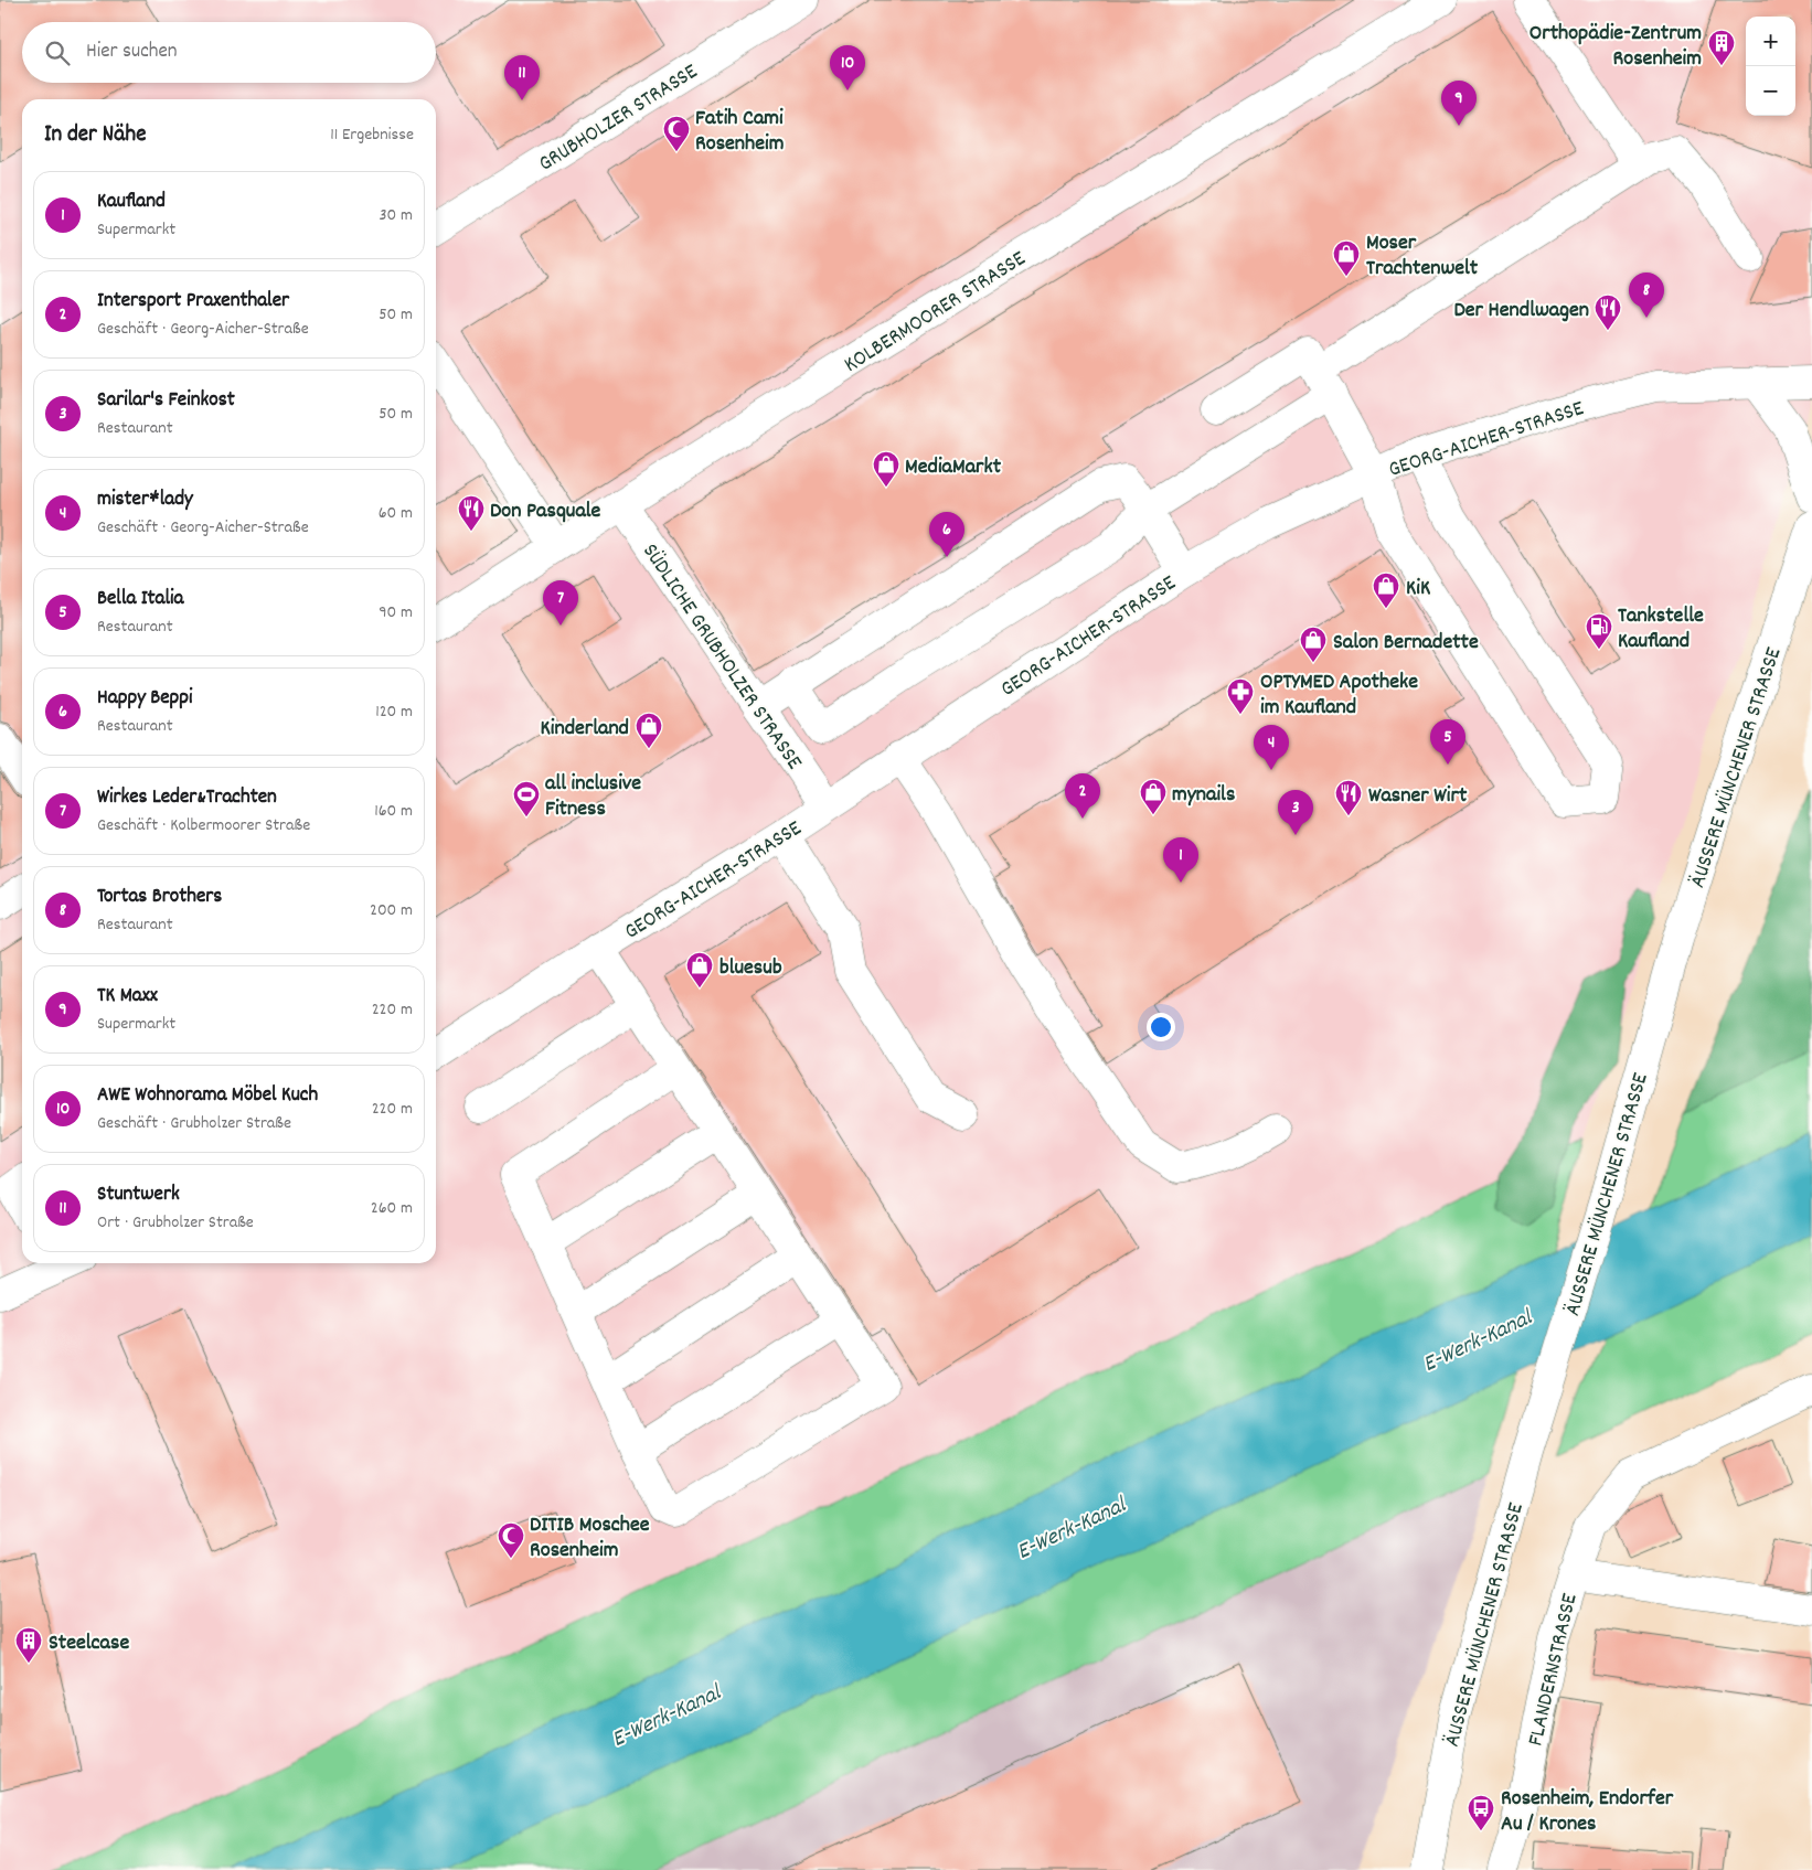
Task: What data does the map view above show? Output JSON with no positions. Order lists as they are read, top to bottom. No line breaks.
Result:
{"streets":{"street":["GRUBHOLZER STRASSE","KOLBERMOORER STRASSE","GEORG-AICHER-STRASSE","SÜDLICHE GRUBHOLZER STRASSE","ÄUSSERE MÜNCHENER STRASSE","FLANDERNSTRASSE"]},"crossings":[["KOLBERMOORER STRASSE","SÜDLICHE GRUBHOLZER STRASSE"],["GEORG-AICHER-STRASSE","SÜDLICHE GRUBHOLZER STRASSE"]],"water":["E-Werk-Kanal"],"places":{"building":["Orthopädie-Zentrum Rosenheim","Steelcase"],"mosque":["Fatih Cami Rosenheim","DITIB Moschee Rosenheim"],"shop":["Moser Trachtenwelt","MediaMarkt","KiK","Salon Bernadette","Kinderland","mynails","bluesub"],"restaurant":["Der Hendlwagen","Don Pasquale","Wasner Wirt"],"fuel station":["Tankstelle Kaufland"],"pharmacy":["OPTYMED Apotheke im Kaufland"],"sports":["all inclusive Fitness"],"bus stop":["Rosenheim, Endorfer Au / Krones"]},"page":{"map_buttons":["+","−"],"search":"Hier suchen","pins":["10","11","9","8","6","7","5","4","2","3","1"],"heading":["In der Nähe","11 Ergebnisse"],"list":[{"mark":"1","name":"Kaufland","note":"Supermarkt","value":"30 m"},{"mark":"2","name":"Intersport Praxenthaler","note":"Geschäft · Georg-Aicher-Straße","value":"50 m"},{"mark":"3","name":"Sarilar's Feinkost","note":"Restaurant","value":"50 m"},{"mark":"4","name":"mister*lady","note":"Geschäft · Georg-Aicher-Straße","value":"60 m"},{"mark":"5","name":"Bella Italia","note":"Restaurant","value":"90 m"},{"mark":"6","name":"Happy Beppi","note":"Restaurant","value":"120 m"},{"mark":"7","name":"Wirkes Leder&Trachten","note":"Geschäft · Kolbermoorer Straße","value":"160 m"},{"mark":"8","name":"Tortas Brothers","note":"Restaurant","value":"200 m"},{"mark":"9","name":"TK Maxx","note":"Supermarkt","value":"220 m"},{"mark":"10","name":"AWE Wohnorama Möbel Kuch","note":"Geschäft · Grubholzer Straße","value":"220 m"},{"mark":"11","name":"Stuntwerk","note":"Ort · Grubholzer Straße","value":"260 m"}]}}
